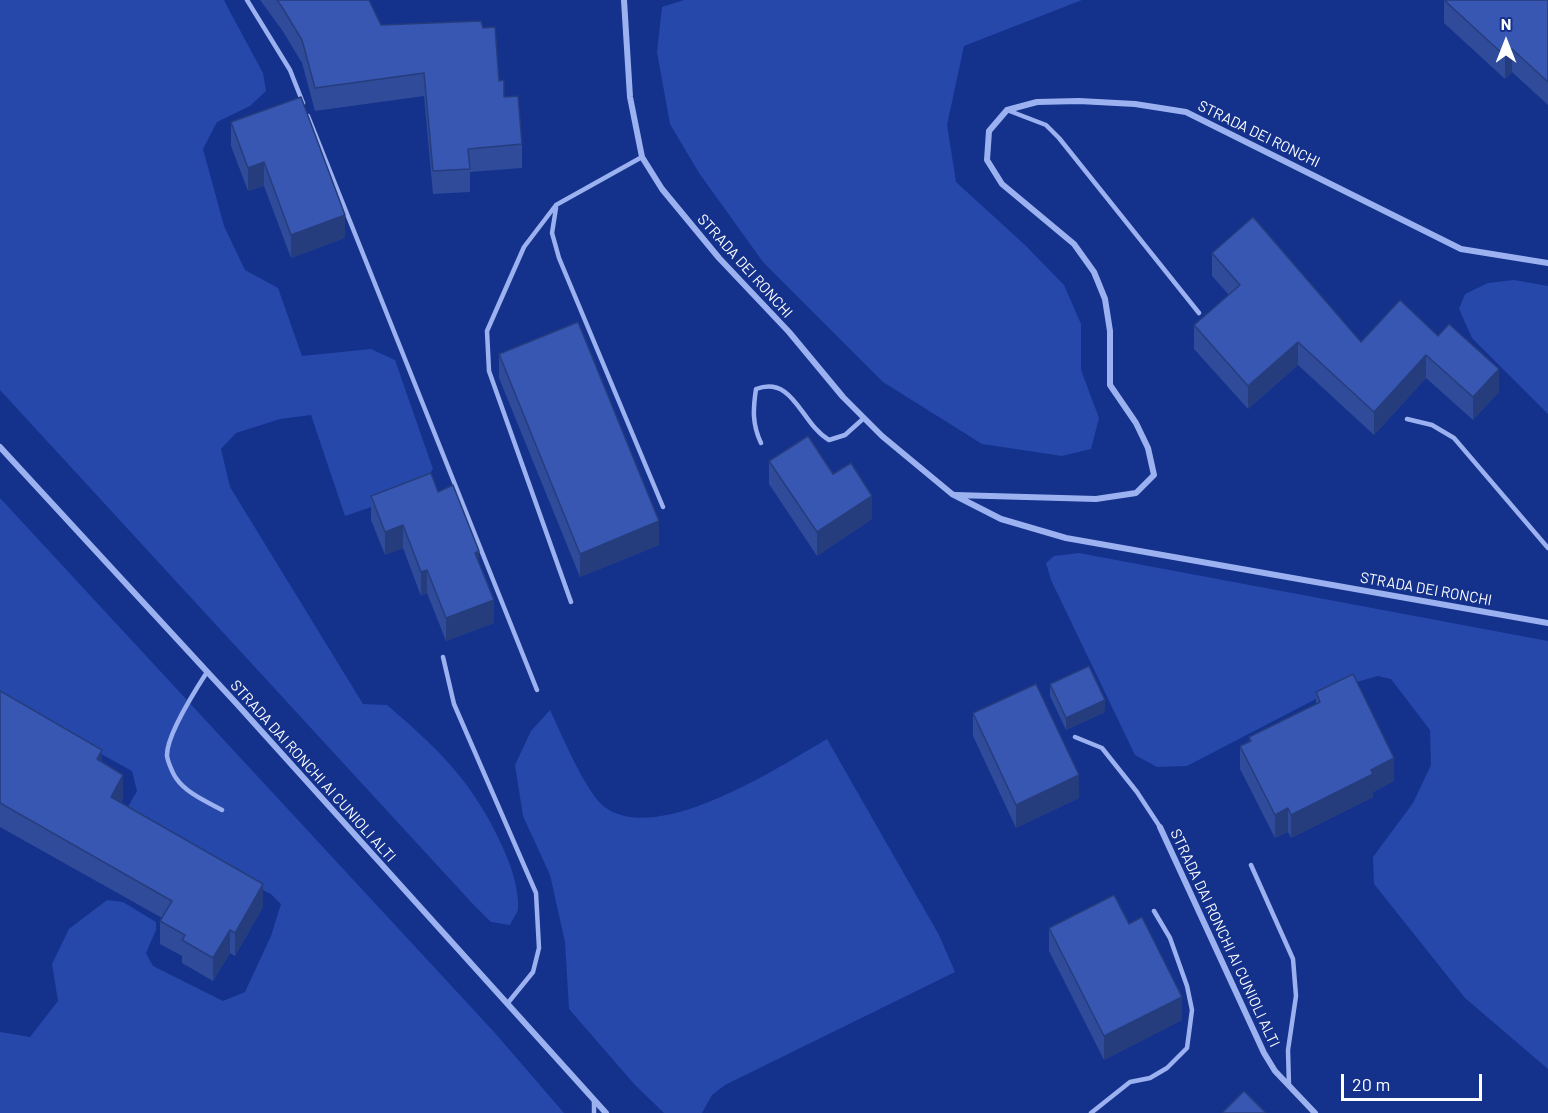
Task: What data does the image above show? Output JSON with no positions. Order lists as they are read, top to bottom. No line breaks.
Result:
{"streets":{"street":["STRADA DEI RONCHI","STRADA DAI RONCHI AI CUNIOLI ALTI"]},"scale_bar":"20 m","north":"top"}
